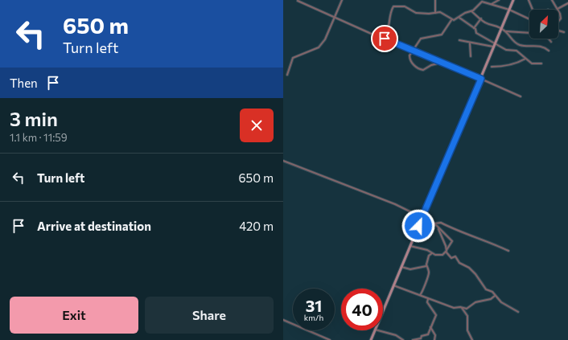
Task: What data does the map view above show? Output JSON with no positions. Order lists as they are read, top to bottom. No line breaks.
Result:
{"north":"top right","page":{"turn":["650 m","Turn left"],"then":"Then","heading":["3 min","1.1 km · 11:59"],"list":[{"name":"Turn left","value":"650 m"},{"name":"Arrive at destination","value":"420 m"}],"speed":"31 km/h","limit":"40","buttons":["Exit","Share"]}}
